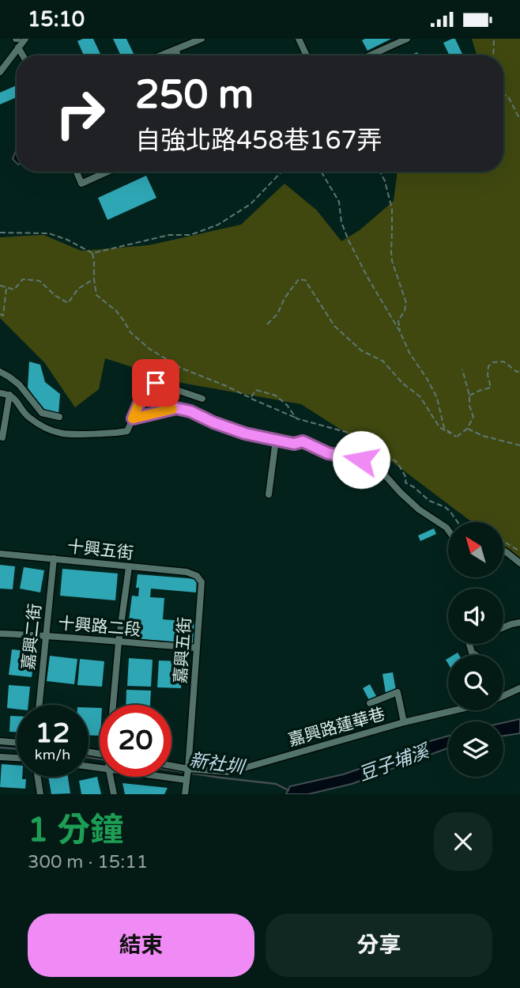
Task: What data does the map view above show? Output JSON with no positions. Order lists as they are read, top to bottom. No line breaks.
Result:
{"streets":{"street":["十興五街","十興路二段","嘉興二街","嘉興五街","嘉興路蓮華巷"]},"crossings":[["十興五街","嘉興二街"],["十興五街","嘉興五街"],["十興路二段","嘉興二街"],["十興路二段","嘉興五街"],["嘉興五街","嘉興路蓮華巷"]],"water":["豆子埔溪","新社圳"],"north":"top left","page":{"status":"15:10","turn":["250 m","自強北路458巷167弄"],"speed":"12 km/h","limit":"20","heading":["1 分鐘","300 m · 15:11"],"buttons":["結束","分享"]}}
